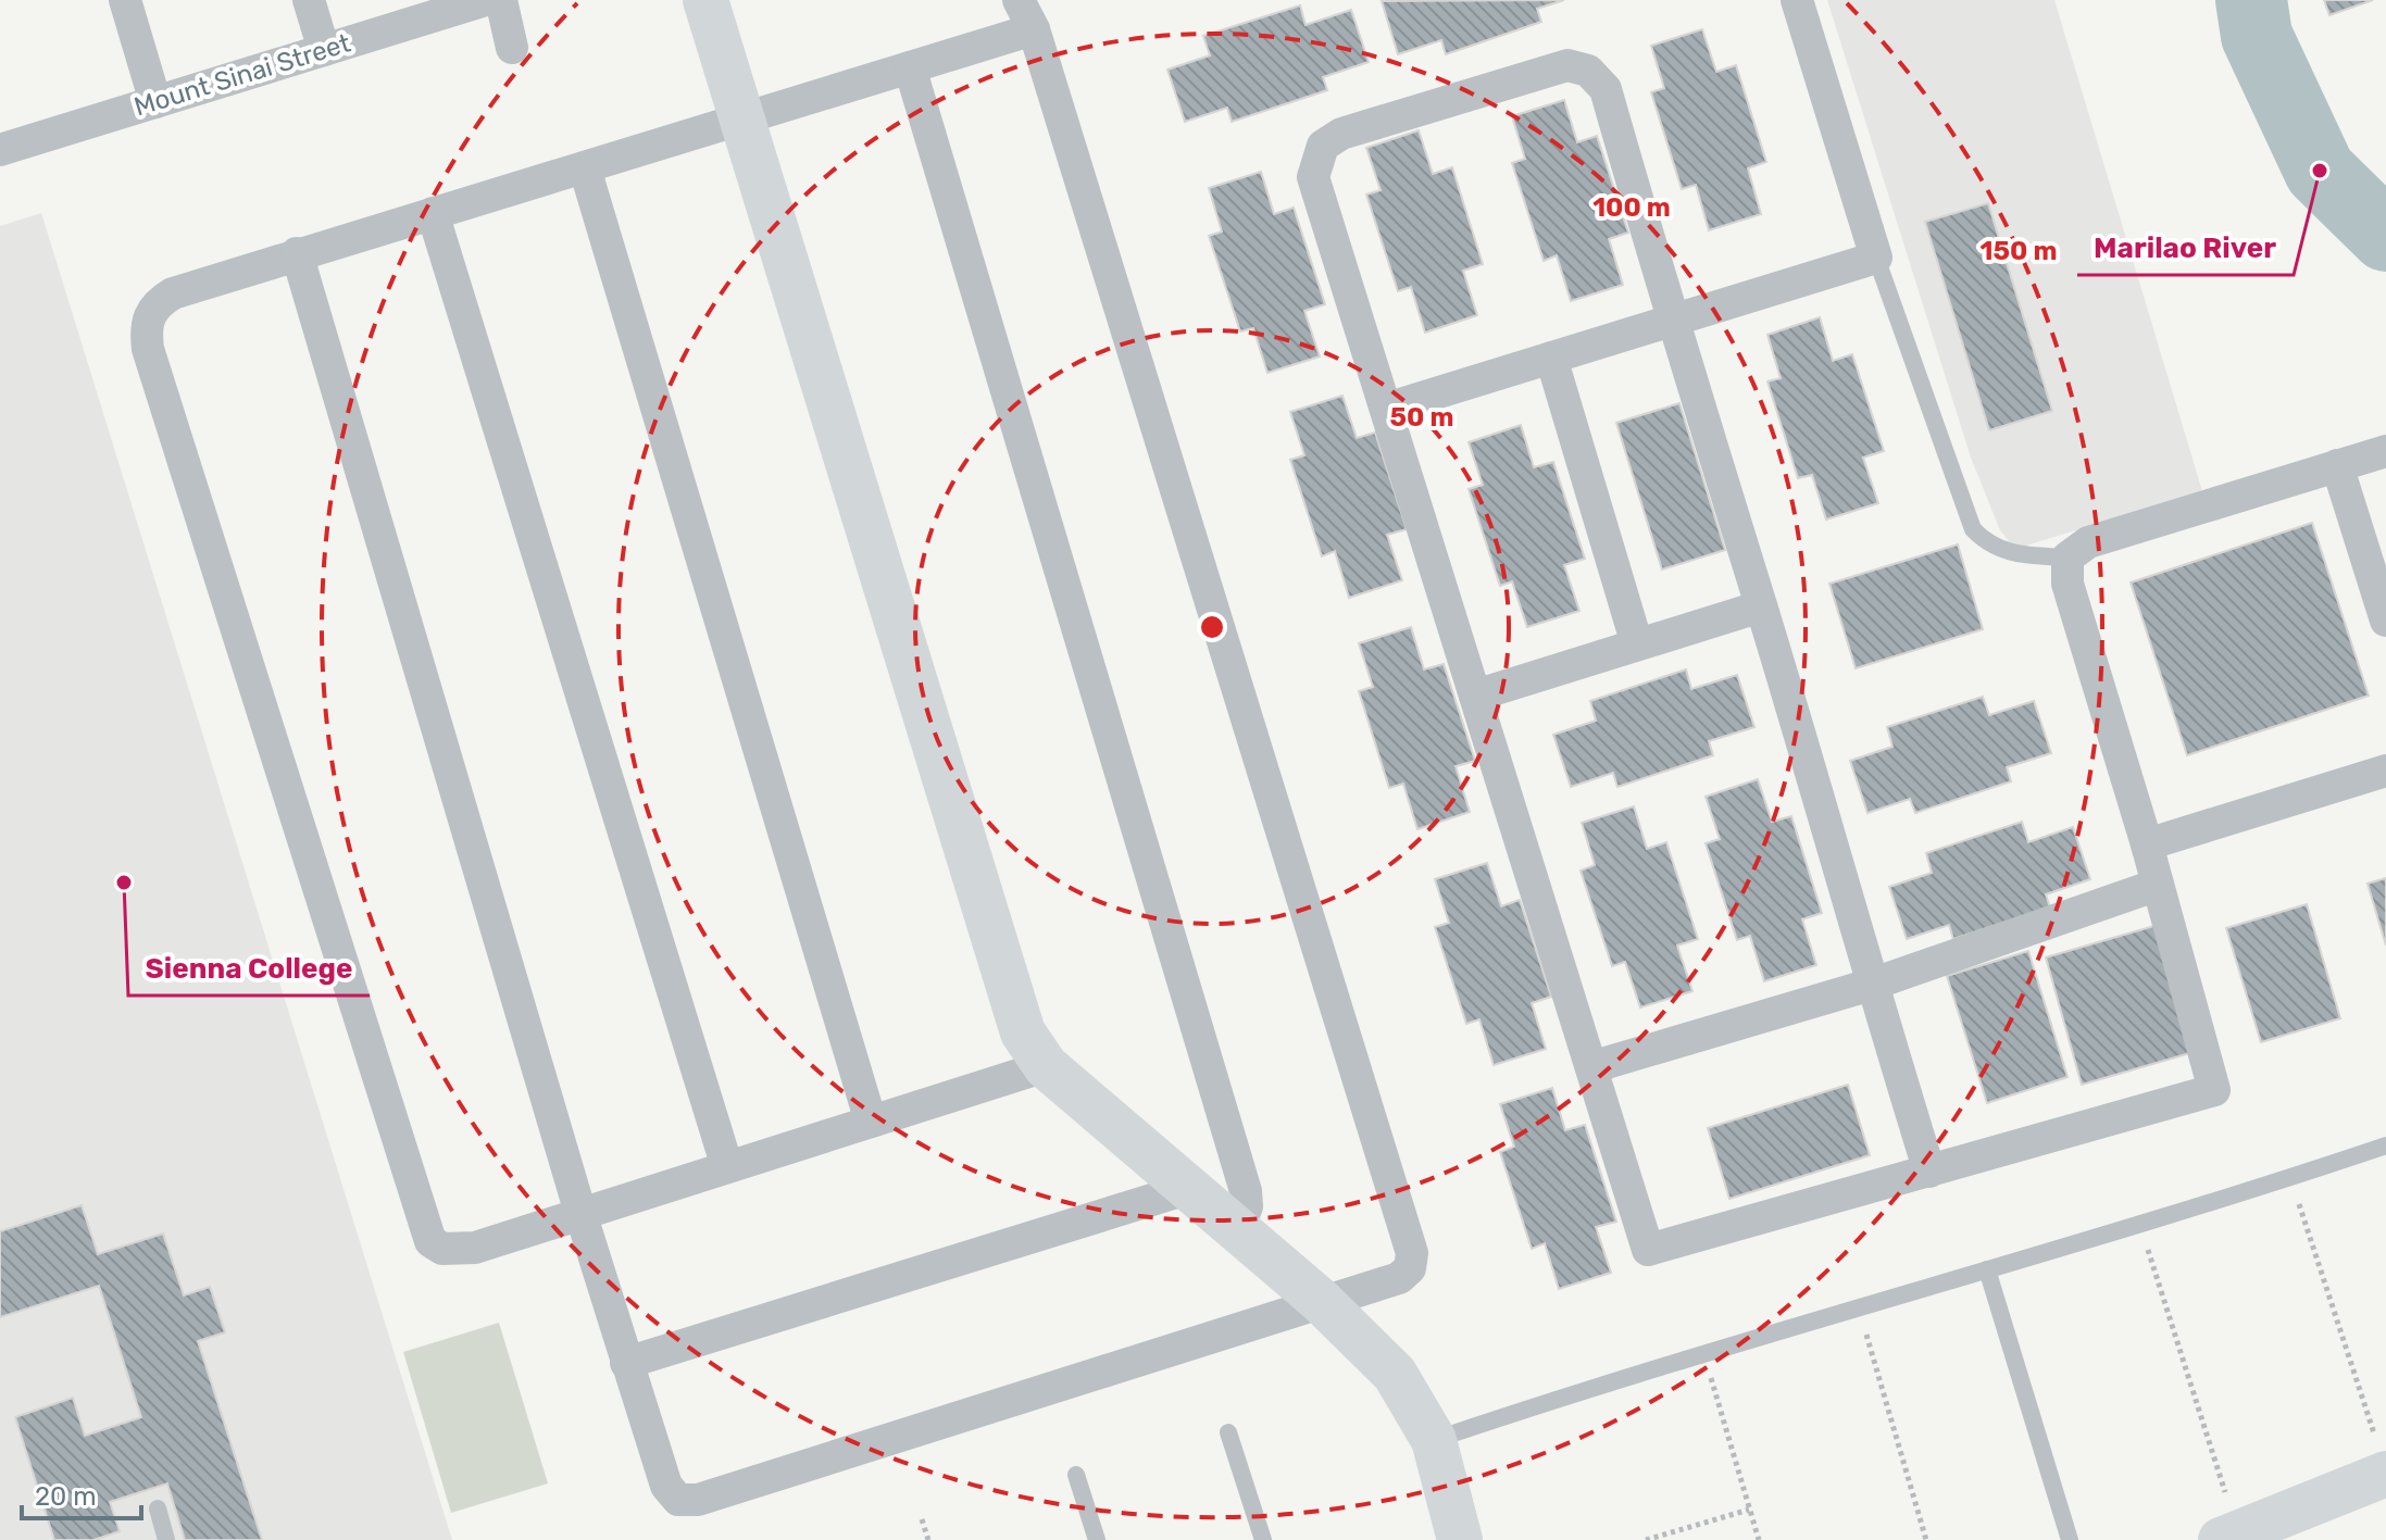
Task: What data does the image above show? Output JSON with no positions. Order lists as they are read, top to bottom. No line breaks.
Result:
{"streets":{"street":["Mount Sinai Street"]},"places":["Marilao River","Sienna College"],"scale_bar":"20 m","rings":["100 m","150 m","50 m"]}
